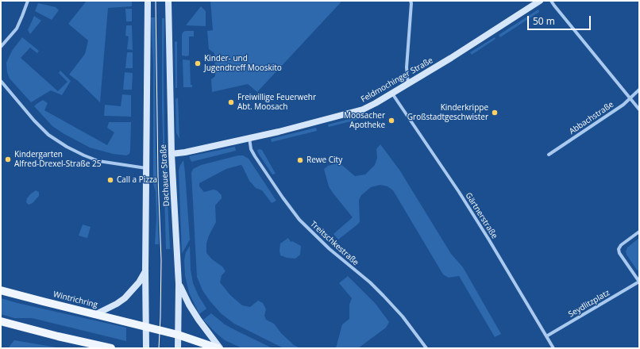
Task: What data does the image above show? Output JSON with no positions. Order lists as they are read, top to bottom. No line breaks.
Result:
{"streets":{"main road":["Feldmochinger Straße","Dachauer Straße","Wintrichring"],"street":["Abbachstraße","Gärtnerstraße","Treitschkestraße","Seydlitzplatz"]},"crossings":[["Feldmochinger Straße","Dachauer Straße"],["Feldmochinger Straße","Gärtnerstraße"],["Feldmochinger Straße","Treitschkestraße"],["Dachauer Straße","Wintrichring"],["Gärtnerstraße","Seydlitzplatz"]],"places":["Kinder- und Jugendtreff Mooskito","Freiwillige Feuerwehr Abt. Moosach","Kinderkrippe Großstadtgeschwister","Moosacher Apotheke","Kindergarten Alfred-Drexel-Straße 25","Rewe City","Call a Pizza"],"scale_bar":"50 m"}
